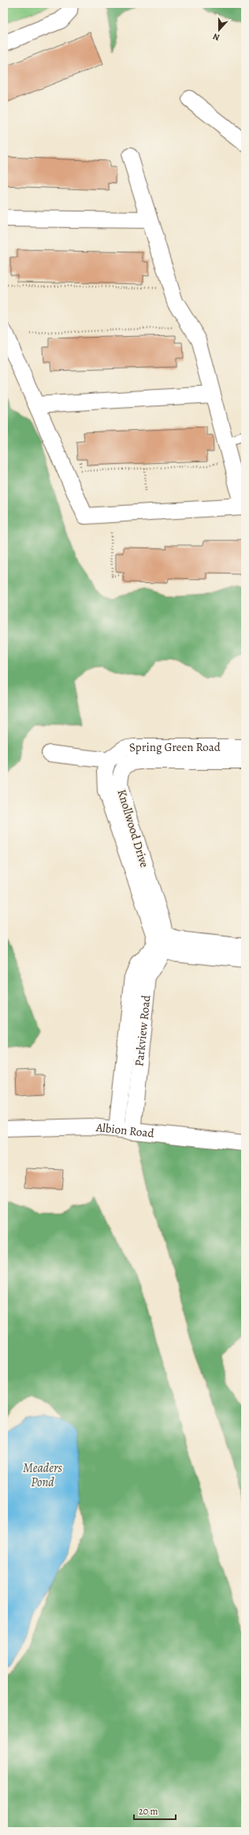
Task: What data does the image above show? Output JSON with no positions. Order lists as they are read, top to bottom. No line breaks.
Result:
{"streets":{"street":["Spring Green Road","Knollwood Drive","Parkview Road","Albion Road"]},"crossings":[["Spring Green Road","Knollwood Drive"],["Knollwood Drive","Parkview Road"],["Parkview Road","Albion Road"]],"water":["Meaders Pond"],"scale_bar":"20 m","north":"bottom"}
